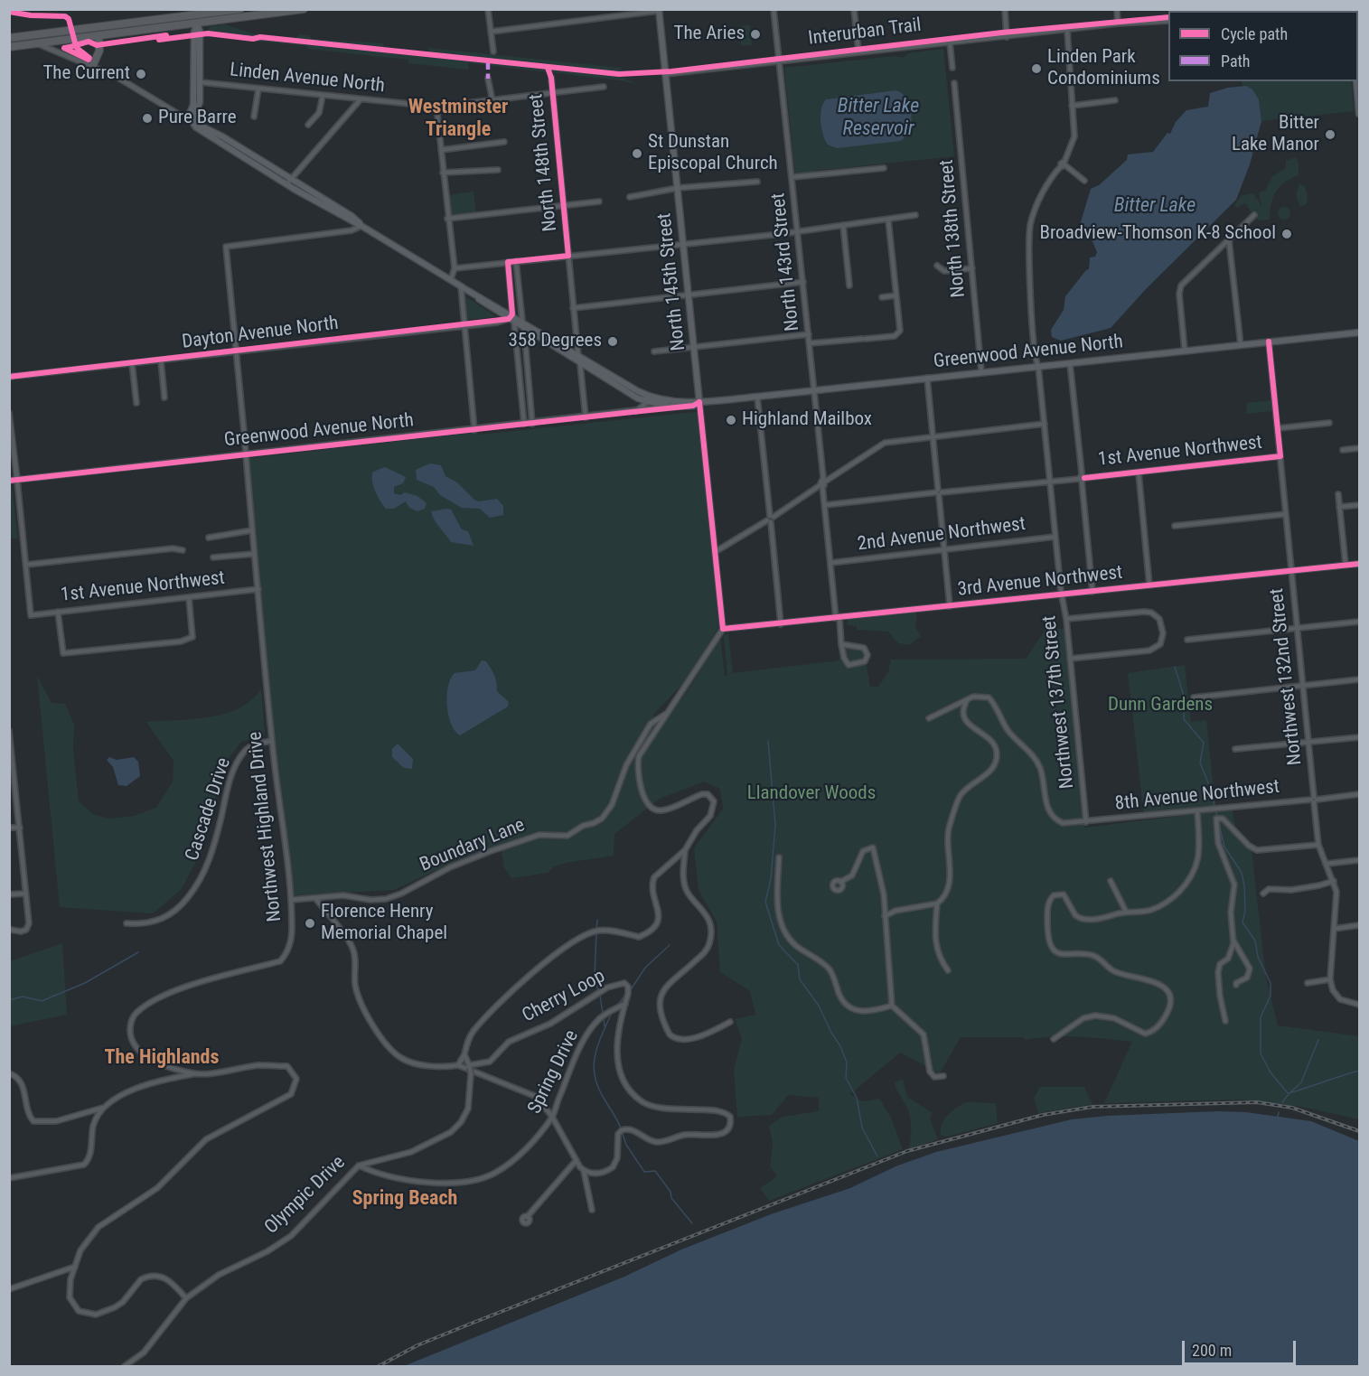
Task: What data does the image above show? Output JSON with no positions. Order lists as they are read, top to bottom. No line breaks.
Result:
{"streets":{"main road":["North 145th Street","Greenwood Avenue North"],"street":["Linden Avenue North","North 148th Street","North 138th Street","North 143rd Street","Dayton Avenue North","1st Avenue Northwest","2nd Avenue Northwest","3rd Avenue Northwest","Northwest 132nd Street","Northwest 137th Street","8th Avenue Northwest","Cascade Drive","Northwest Highland Drive","Boundary Lane","Cherry Loop","Spring Drive","Olympic Drive"],"cycle path":["Interurban Trail"]},"crossings":[["Linden Avenue North","North 148th Street"],["North 138th Street","Greenwood Avenue North"],["North 143rd Street","Greenwood Avenue North"],["North 143rd Street","1st Avenue Northwest"],["North 143rd Street","2nd Avenue Northwest"],["North 143rd Street","3rd Avenue Northwest"],["North 145th Street","Greenwood Avenue North"],["North 145th Street","3rd Avenue Northwest"],["North 145th Street","Boundary Lane"],["Dayton Avenue North","Northwest Highland Drive"],["Greenwood Avenue North","Northwest 132nd Street"],["Greenwood Avenue North","Northwest 137th Street"],["Greenwood Avenue North","Northwest Highland Drive"],["1st Avenue Northwest","Northwest 132nd Street"],["1st Avenue Northwest","Northwest 137th Street"],["1st Avenue Northwest","Northwest Highland Drive"],["2nd Avenue Northwest","Northwest 137th Street"],["3rd Avenue Northwest","Northwest 132nd Street"],["3rd Avenue Northwest","Northwest 137th Street"],["3rd Avenue Northwest","Boundary Lane"],["Northwest 132nd Street","8th Avenue Northwest"],["Northwest 137th Street","8th Avenue Northwest"],["Cascade Drive","Northwest Highland Drive"],["Northwest Highland Drive","Boundary Lane"],["Northwest Highland Drive","Olympic Drive"],["Cherry Loop","Spring Drive"],["Cherry Loop","Olympic Drive"],["Spring Drive","Olympic Drive"]],"districts":["Westminster Triangle","The Highlands","Spring Beach"],"water":["Bitter Lake Reservoir","Bitter Lake"],"parks":["Dunn Gardens","Llandover Woods"],"places":["The Aries","Linden Park Condominiums","The Current","Pure Barre","Bitter Lake Manor","St Dunstan Episcopal Church","Broadview-Thomson K-8 School","358 Degrees","Highland Mailbox","Florence Henry Memorial Chapel"],"legend":["Cycle path","Path"],"scale_bar":"200 m"}
